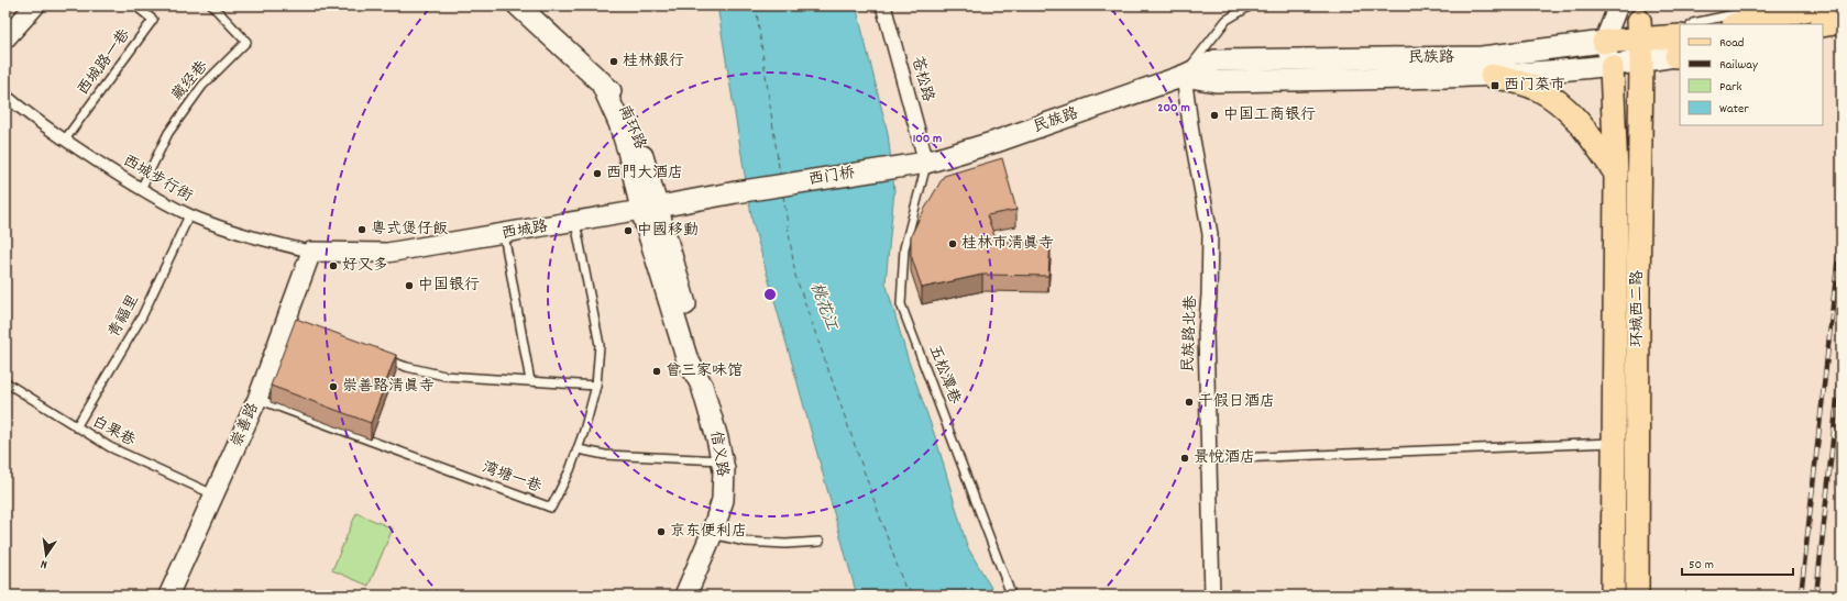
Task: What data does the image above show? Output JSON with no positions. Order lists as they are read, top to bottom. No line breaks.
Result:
{"streets":{"main road":["民族路","南环路","西门桥","西城路","环城西二路","信义路"],"street":["苍松路","西城步行街","民族路北巷","崇善路"],"lane":["西城路一巷","藏经巷","青福里","五松潭巷","白果巷","湾塘一巷"]},"crossings":[["民族路","苍松路"],["民族路","西门桥"],["民族路","环城西二路"],["民族路","民族路北巷"],["民族路","五松潭巷"],["西城路一巷","西城步行街"],["苍松路","西门桥"],["苍松路","五松潭巷"],["藏经巷","西城步行街"],["南环路","西城路"],["南环路","信义路"],["西门桥","西城路"],["西门桥","五松潭巷"],["西城步行街","西城路"],["西城步行街","青福里"],["西城步行街","崇善路"],["西城路","崇善路"],["西城路","湾塘一巷"],["青福里","白果巷"],["崇善路","白果巷"],["崇善路","湾塘一巷"]],"water":["桃花江"],"places":{"other":["桂林銀行","中国工商银行","西門大酒店","粵式煲仔飯","中國移動","桂林市清真寺","好又多","中国银行","曾三家味馆","崇善路清真寺","干假日酒店","景悅酒店","京东便利店"],"transit":["西门菜市"]},"legend":["Road","Railway","Park","Water"],"scale_bar":"50 m","north":"bottom","rings":["200 m","100 m"]}
